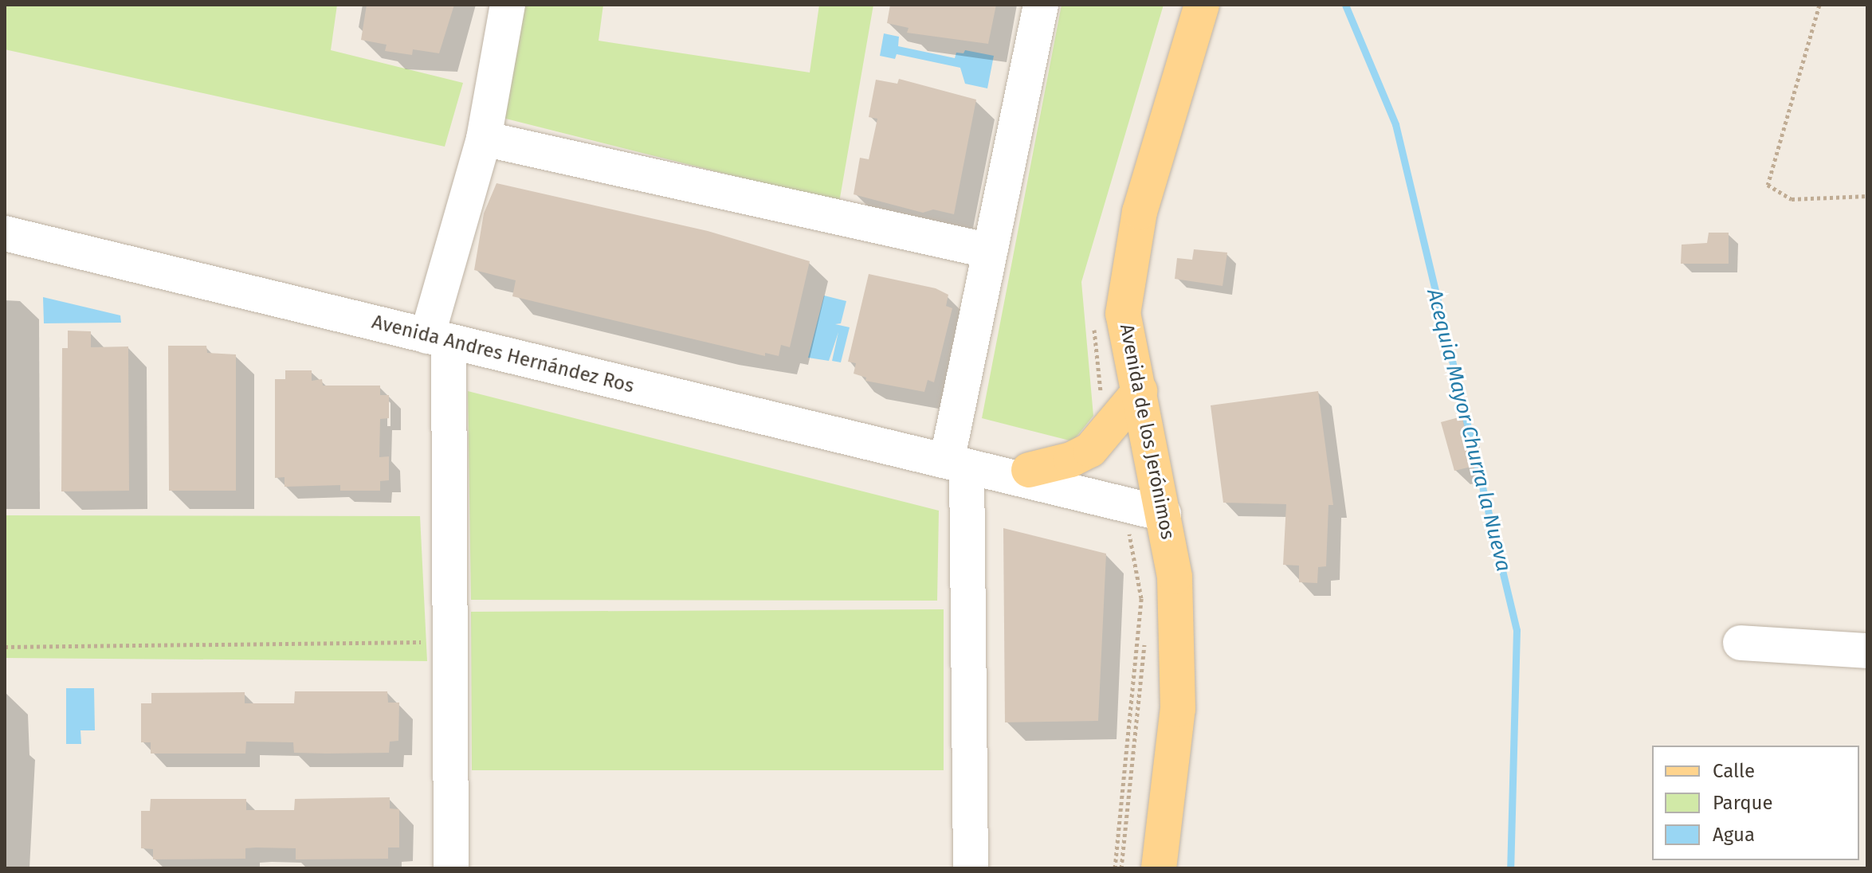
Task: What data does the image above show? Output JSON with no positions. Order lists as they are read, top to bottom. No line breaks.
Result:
{"streets":{"main road":["Avenida de los Jerónimos"],"street":["Avenida Andres Hernández Ros"]},"crossings":[["Avenida Andres Hernández Ros","Avenida de los Jerónimos"]],"water":["Acequia Mayor Churra la Nueva"],"legend":["Calle","Parque","Agua"]}
